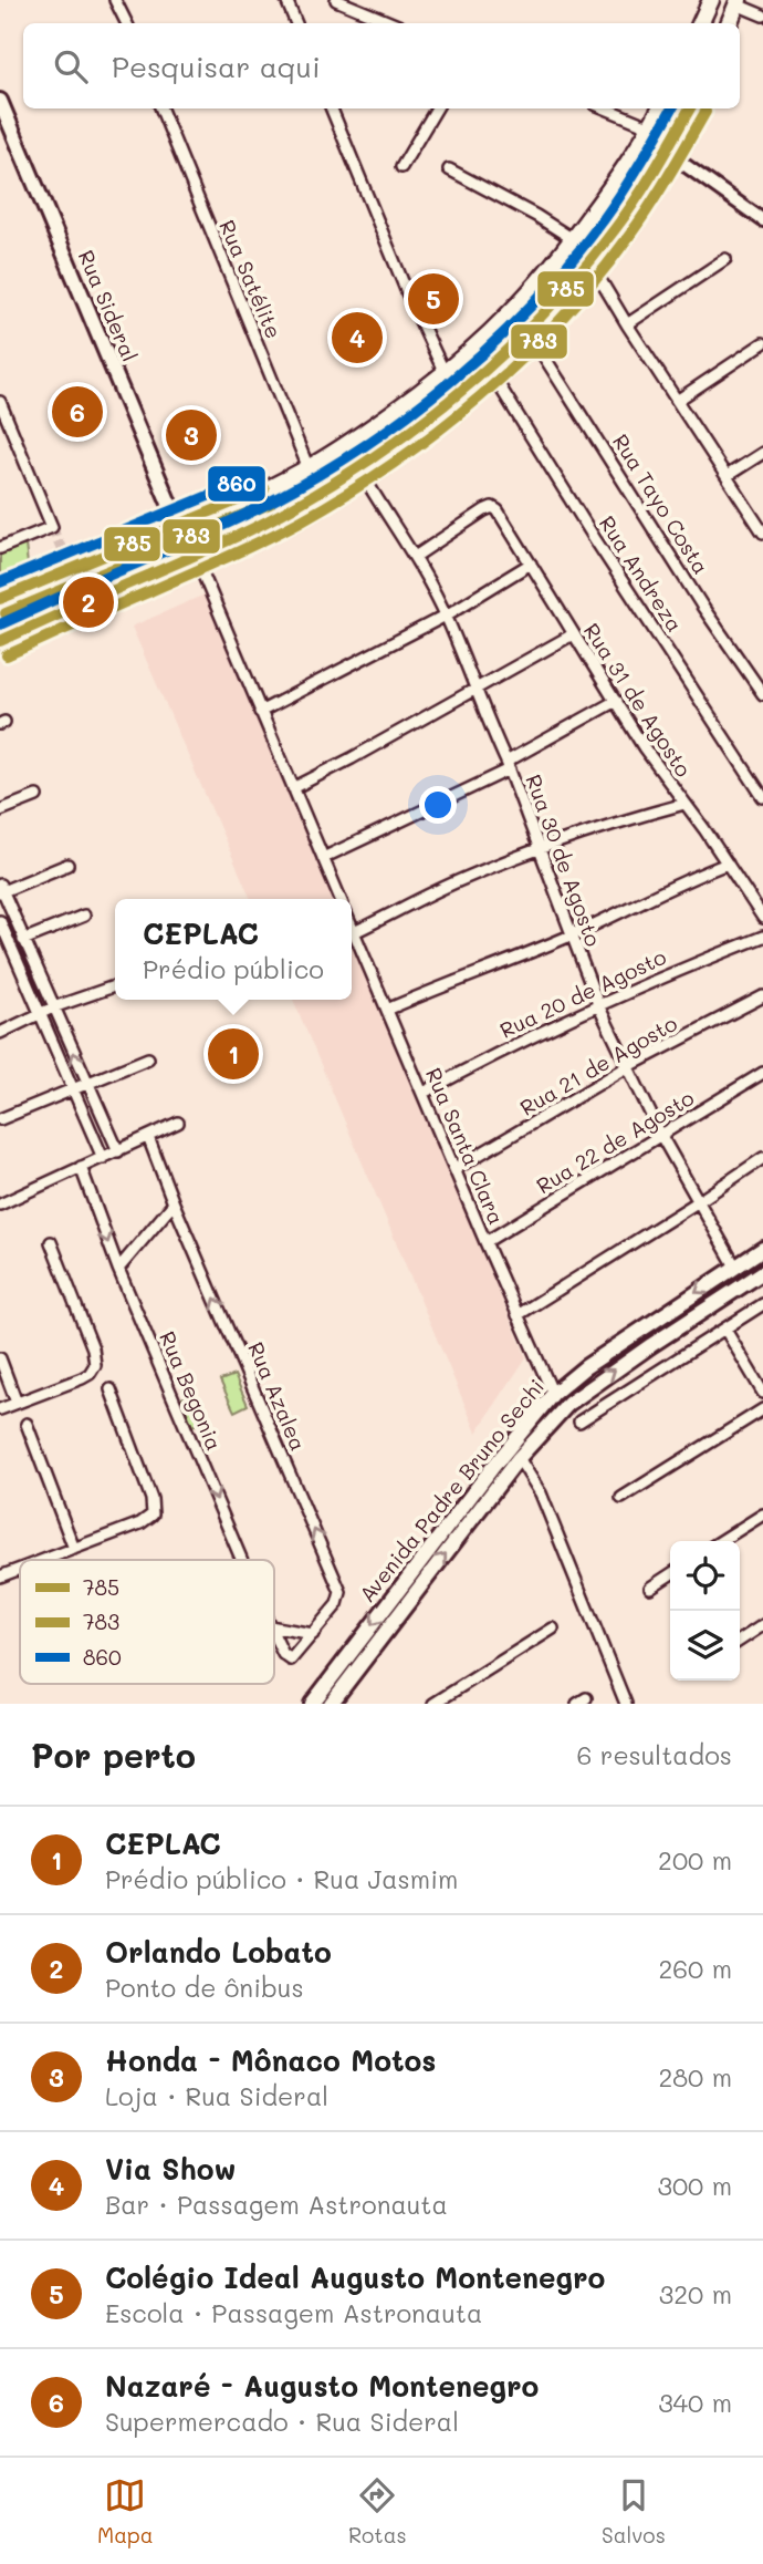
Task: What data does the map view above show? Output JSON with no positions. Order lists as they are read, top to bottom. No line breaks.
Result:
{"streets":{"main road":["Rua Sideral","Avenida Padre Bruno Sechi"],"street":["Rua Satélite","Rua Tayo Costa","Rua Andreza","Rua 31 de Agosto","Rua 30 de Agosto","Rua 20 de Agosto","Rua 21 de Agosto","Rua 22 de Agosto","Rua Santa Clara","Rua Begonia","Rua Azalea"]},"crossings":[["Rua 31 de Agosto","Rua 30 de Agosto"],["Rua 30 de Agosto","Rua 20 de Agosto"],["Rua 30 de Agosto","Rua 21 de Agosto"],["Rua 30 de Agosto","Rua 22 de Agosto"],["Rua 30 de Agosto","Avenida Padre Bruno Sechi"],["Rua 20 de Agosto","Rua Santa Clara"],["Rua 21 de Agosto","Rua Santa Clara"],["Rua 22 de Agosto","Rua Santa Clara"],["Rua Santa Clara","Avenida Padre Bruno Sechi"],["Rua Begonia","Rua Azalea"]],"one_way":["Rua Begonia","Rua Azalea"],"lines":["transit line 785","transit line 860","transit line 783"],"legend":["785","783","860"],"page":{"search":"Pesquisar aqui","pins":["5","4","6","3","2","1"],"popup":["CEPLAC","Prédio público"],"heading":["Por perto","6 resultados"],"list":[{"mark":"1","name":"CEPLAC","note":"Prédio público · Rua Jasmim","value":"200 m"},{"mark":"2","name":"Orlando Lobato","note":"Ponto de ônibus","value":"260 m"},{"mark":"3","name":"Honda - Mônaco Motos","note":"Loja · Rua Sideral","value":"280 m"},{"mark":"4","name":"Via Show","note":"Bar · Passagem Astronauta","value":"300 m"},{"mark":"5","name":"Colégio Ideal Augusto Montenegro","note":"Escola · Passagem Astronauta","value":"320 m"},{"mark":"6","name":"Nazaré - Augusto Montenegro","note":"Supermercado · Rua Sideral","value":"340 m"}],"nav":["Mapa","Rotas","Salvos"]}}
